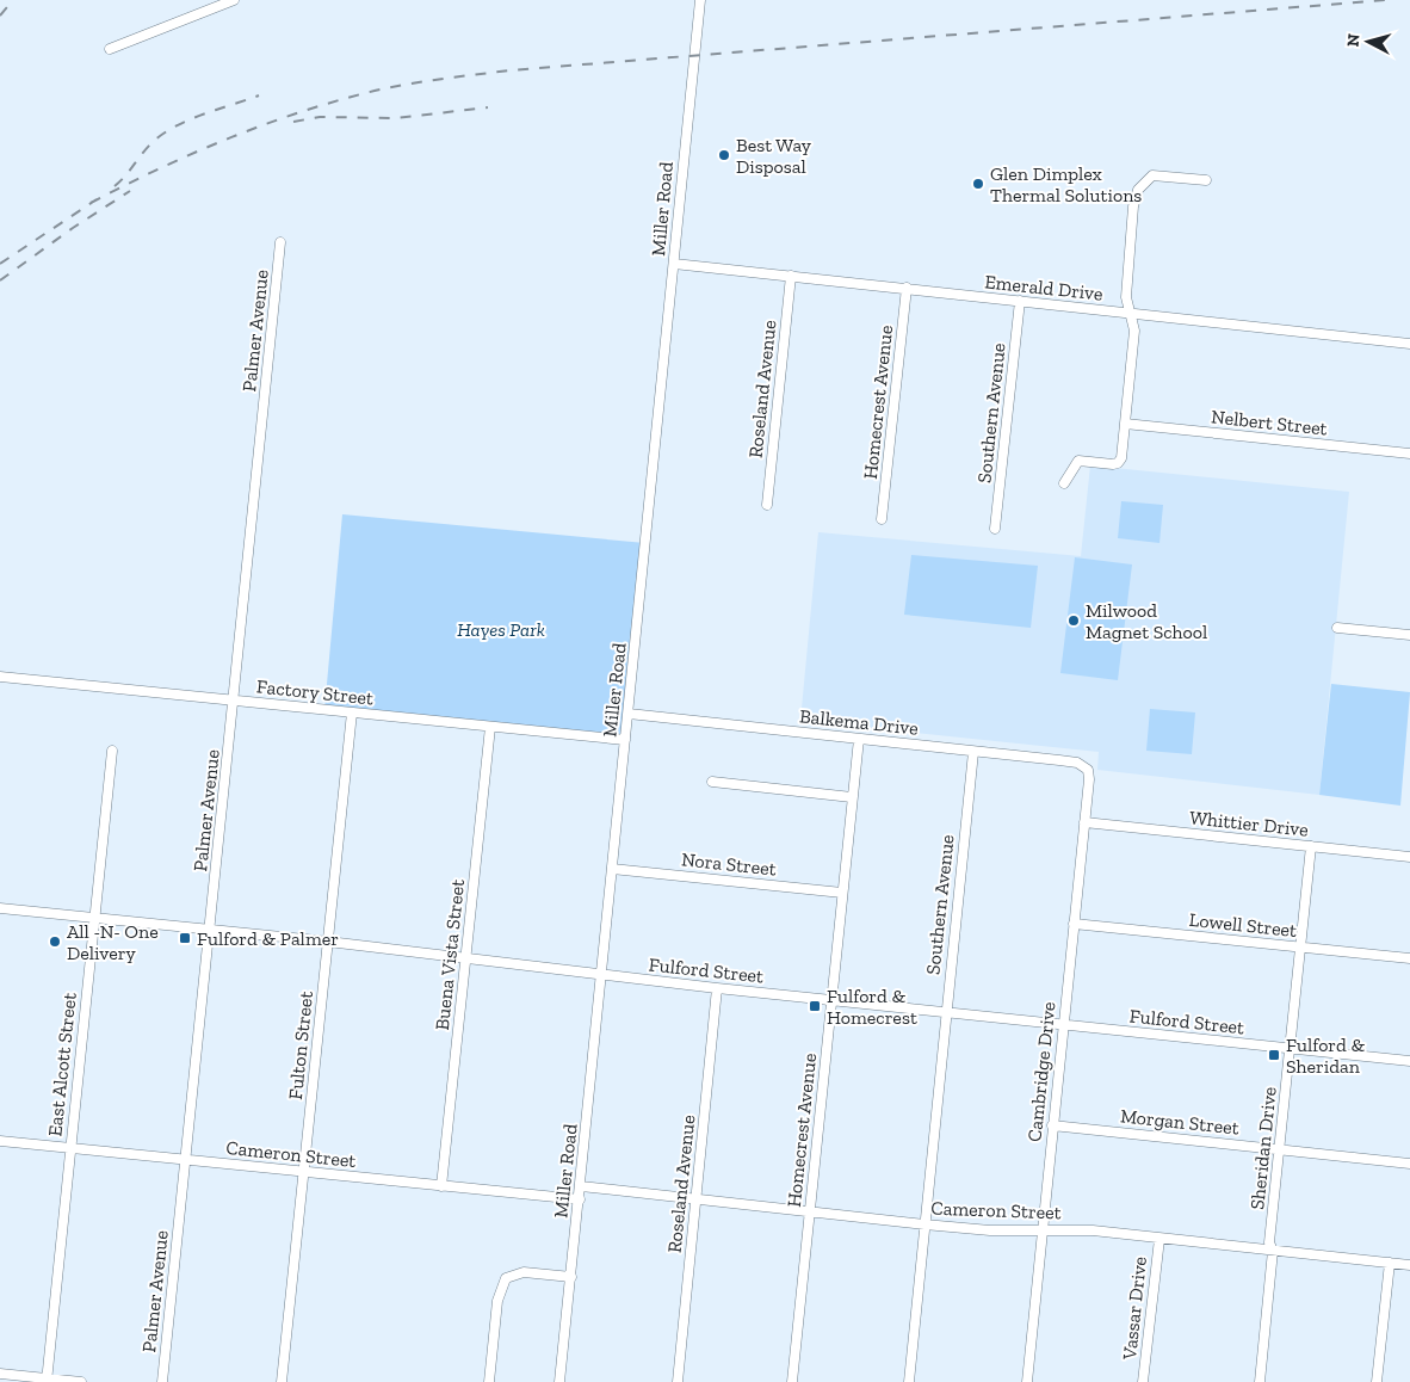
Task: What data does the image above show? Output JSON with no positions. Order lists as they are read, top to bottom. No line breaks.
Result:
{"streets":{"street":["Miller Road","Emerald Drive","Palmer Avenue","Roseland Avenue","Homecrest Avenue","Southern Avenue","Nelbert Street","Factory Street","Balkema Drive","Whittier Drive","Nora Street","Lowell Street","Buena Vista Street","Fulford Street","Fulton Street","East Alcott Street","Cambridge Drive","Morgan Street","Sheridan Drive","Cameron Street","Vassar Drive"]},"crossings":[["Miller Road","Emerald Drive"],["Miller Road","Factory Street"],["Miller Road","Balkema Drive"],["Miller Road","Nora Street"],["Miller Road","Fulford Street"],["Miller Road","Cameron Street"],["Emerald Drive","Roseland Avenue"],["Emerald Drive","Homecrest Avenue"],["Emerald Drive","Southern Avenue"],["Palmer Avenue","Factory Street"],["Palmer Avenue","Fulford Street"],["Palmer Avenue","Cameron Street"],["Roseland Avenue","Fulford Street"],["Roseland Avenue","Cameron Street"],["Homecrest Avenue","Balkema Drive"],["Homecrest Avenue","Nora Street"],["Homecrest Avenue","Fulford Street"],["Homecrest Avenue","Cameron Street"],["Southern Avenue","Balkema Drive"],["Southern Avenue","Fulford Street"],["Southern Avenue","Cameron Street"],["Factory Street","Buena Vista Street"],["Factory Street","Fulton Street"],["Balkema Drive","Cambridge Drive"],["Whittier Drive","Cambridge Drive"],["Whittier Drive","Sheridan Drive"],["Lowell Street","Cambridge Drive"],["Lowell Street","Sheridan Drive"],["Buena Vista Street","Fulford Street"],["Buena Vista Street","Cameron Street"],["Fulford Street","Fulton Street"],["Fulford Street","East Alcott Street"],["Fulford Street","Cambridge Drive"],["Fulford Street","Sheridan Drive"],["Fulton Street","Cameron Street"],["East Alcott Street","Cameron Street"],["Cambridge Drive","Morgan Street"],["Cambridge Drive","Cameron Street"],["Morgan Street","Sheridan Drive"],["Sheridan Drive","Cameron Street"],["Cameron Street","Vassar Drive"]],"parks":["Hayes Park"],"places":{"other":["Best Way Disposal","Glen Dimplex Thermal Solutions","Milwood Magnet School","All -N- One Delivery"],"transit":["Fulford & Palmer","Fulford & Homecrest","Fulford & Sheridan"]},"north":"left"}
